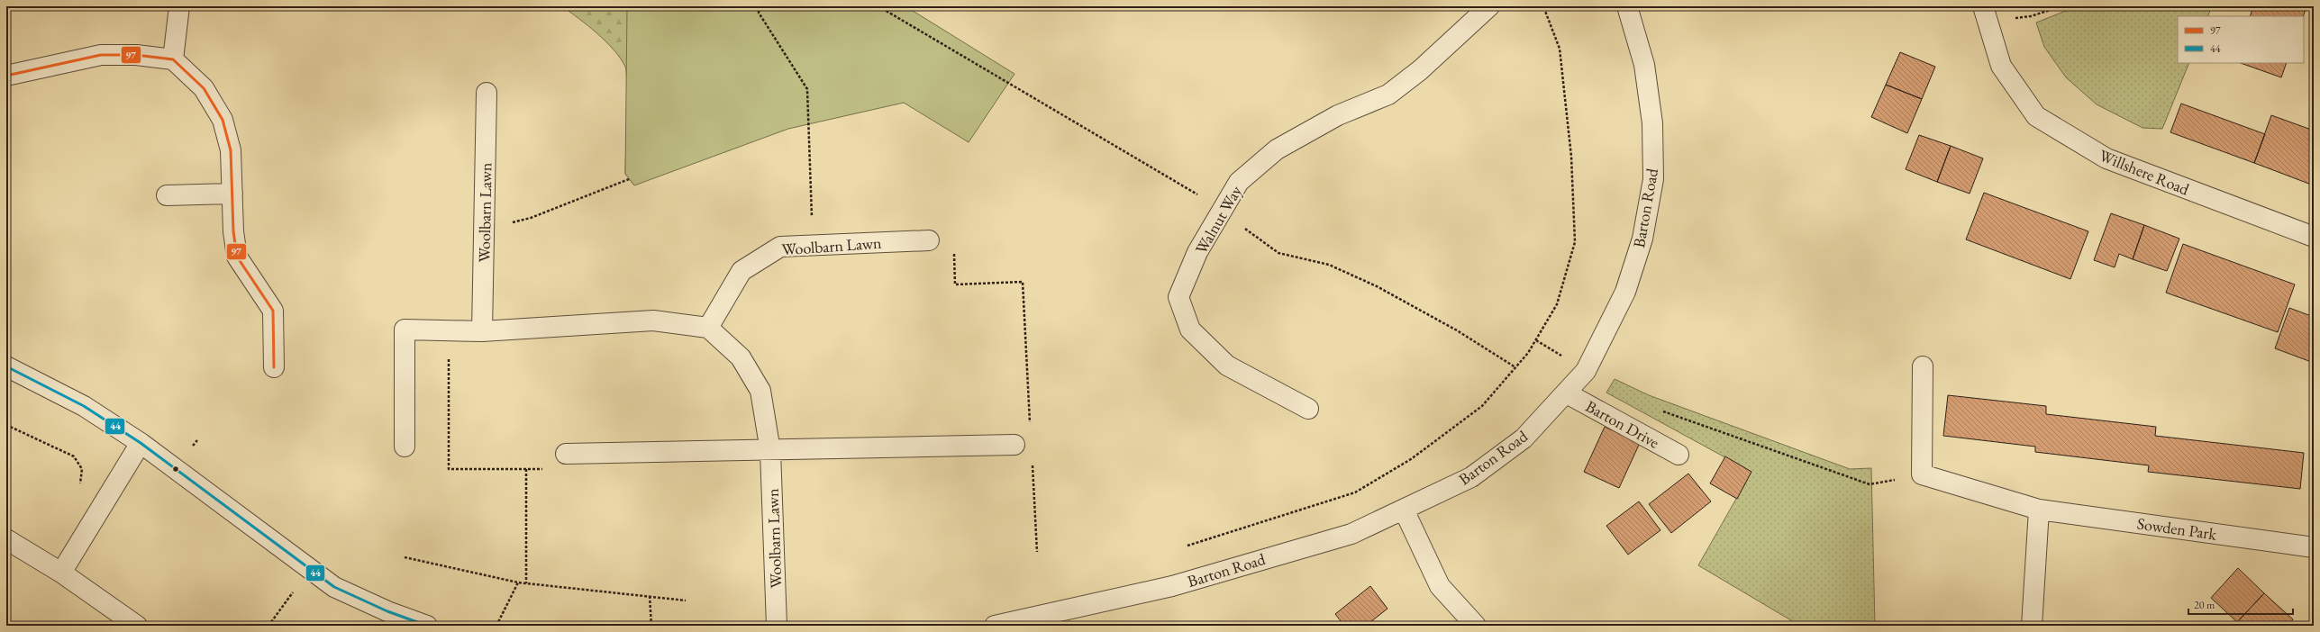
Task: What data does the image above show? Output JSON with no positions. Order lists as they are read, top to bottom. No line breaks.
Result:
{"streets":{"street":["Willshere Road","Barton Road","Woolbarn Lawn","Walnut Way","Barton Drive","Sowden Park"]},"crossings":[["Barton Road","Barton Drive"]],"lines":["transit line 97","transit line 44"],"legend":["97","44"],"scale_bar":"20 m"}
